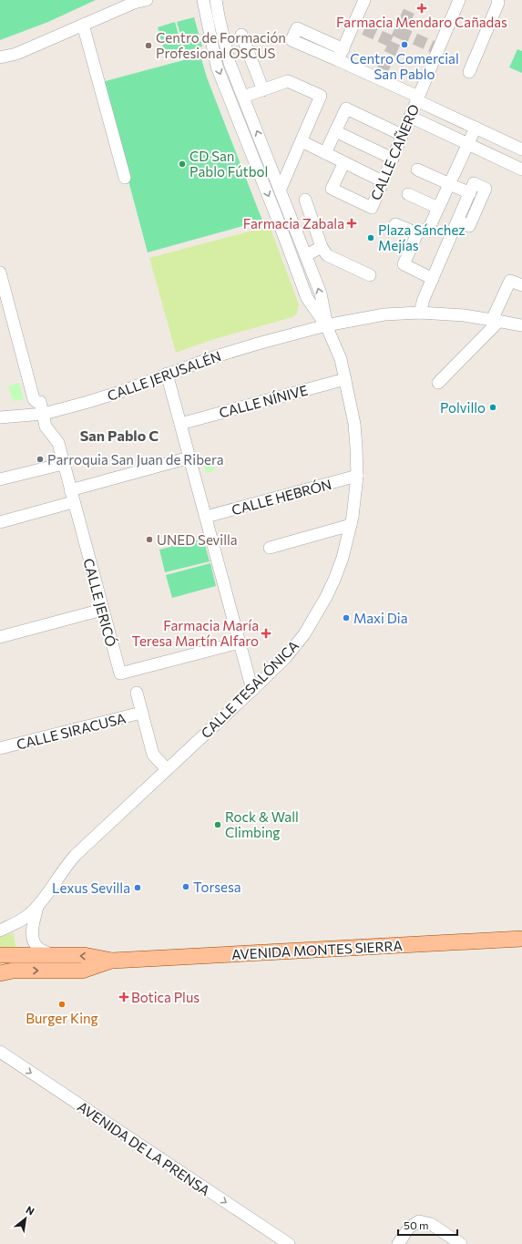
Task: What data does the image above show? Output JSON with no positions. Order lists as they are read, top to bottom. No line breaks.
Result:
{"streets":{"main road":["AVENIDA MONTES SIERRA"],"street":["CALLE CAÑERO","CALLE JERUSALÉN","CALLE NÍNIVE","CALLE HEBRÓN","CALLE JERICÓ","CALLE TESALÓNICA","CALLE SIRACUSA","AVENIDA DE LA PRENSA"]},"crossings":[["CALLE JERUSALÉN","CALLE JERICÓ"],["CALLE JERUSALÉN","CALLE TESALÓNICA"],["CALLE NÍNIVE","CALLE TESALÓNICA"],["CALLE HEBRÓN","CALLE TESALÓNICA"]],"one_way":["AVENIDA DE LA PRENSA"],"districts":["San Pablo C"],"places":{"health":["Farmacia Mendaro Cañadas","Farmacia Zabala","Farmacia María Teresa Martín Alfaro","Botica Plus"],"other":["Centro Comercial San Pablo","Centro de Formación Profesional OSCUS","CD San Pablo Fútbol","Plaza Sánchez Mejías","Polvillo","Parroquia San Juan de Ribera","UNED Sevilla","Maxi Dia","Rock & Wall Climbing","Torsesa","Lexus Sevilla","Burger King"]},"scale_bar":"50 m","north":"top right"}
